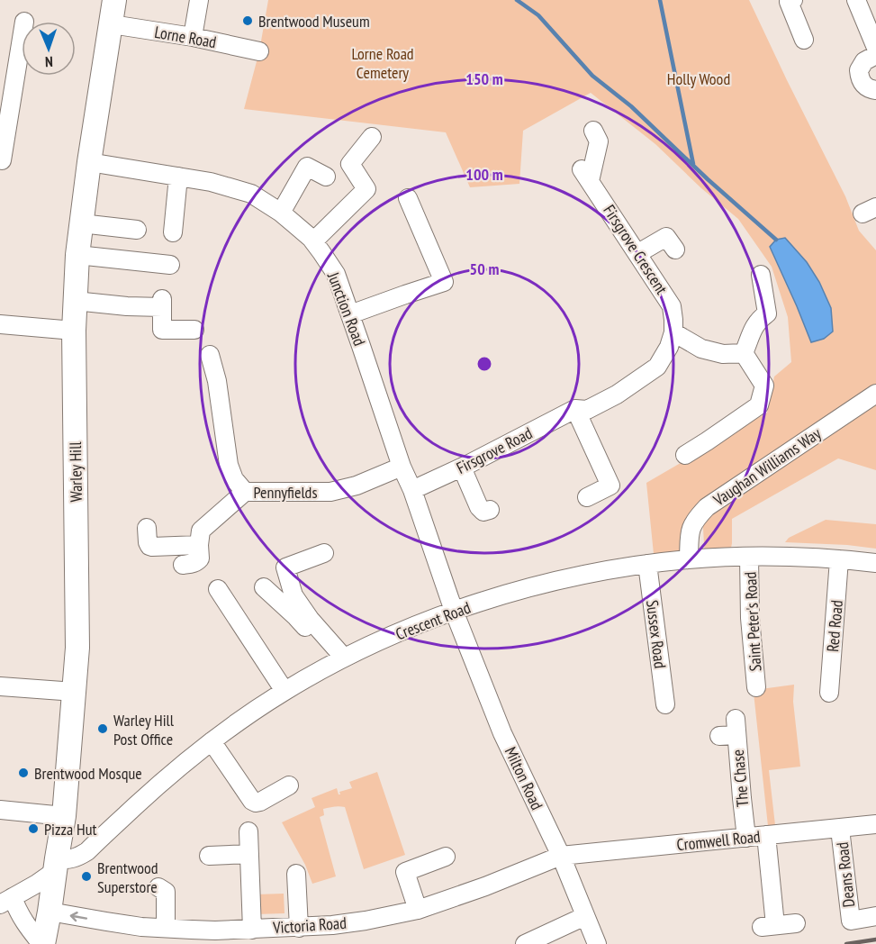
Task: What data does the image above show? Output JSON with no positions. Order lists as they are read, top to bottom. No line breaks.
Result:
{"streets":{"main road":["Warley Hill"],"street":["Lorne Road","Firsgrove Crescent","Junction Road","Firsgrove Road","Vaughan Williams Way","Pennyfields","Crescent Road","Saint Peter's Road","Red Road","Sussex Road","Milton Road","The Chase","Cromwell Road","Deans Road","Victoria Road"]},"crossings":[["Lorne Road","Warley Hill"],["Firsgrove Crescent","Firsgrove Road"],["Junction Road","Firsgrove Road"],["Junction Road","Warley Hill"],["Junction Road","Pennyfields"],["Junction Road","Crescent Road"],["Junction Road","Milton Road"],["Vaughan Williams Way","Crescent Road"],["Warley Hill","Crescent Road"],["Warley Hill","Victoria Road"],["Crescent Road","Saint Peter's Road"],["Crescent Road","Red Road"],["Crescent Road","Sussex Road"],["Crescent Road","Milton Road"],["Milton Road","Cromwell Road"],["Milton Road","Victoria Road"],["The Chase","Cromwell Road"],["Cromwell Road","Deans Road"],["Cromwell Road","Victoria Road"]],"parks":["Lorne Road Cemetery","Holly Wood"],"places":["Brentwood Museum","Warley Hill Post Office","Brentwood Mosque","Pizza Hut","Brentwood Superstore"],"north":"bottom","rings":["150 m","100 m","50 m"]}
